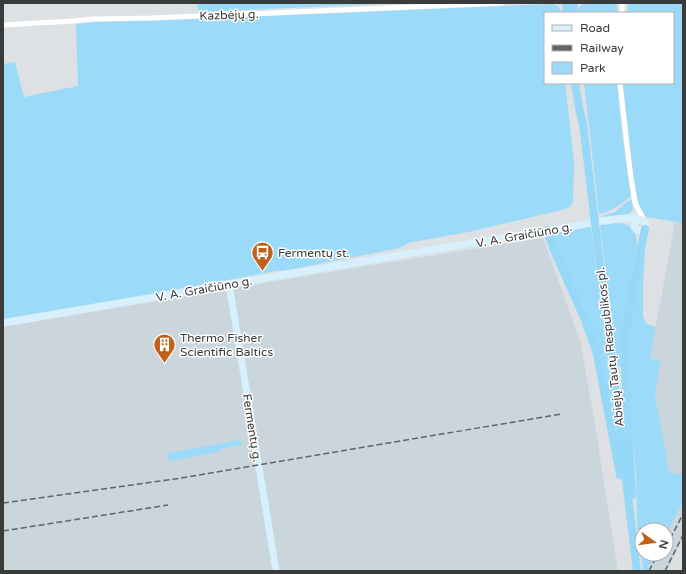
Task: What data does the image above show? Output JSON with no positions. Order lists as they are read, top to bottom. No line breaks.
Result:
{"streets":{"highway":["Abiejų Tautų Respublikos pl."],"main road":["V. A. Graičiūno g.","Fermentų g."],"street":["Kazbėjų g."]},"crossings":[["V. A. Graičiūno g.","Fermentų g."]],"places":{"bus stop":["Fermentų st."],"building":["Thermo Fisher Scientific Baltics"]},"legend":["Road","Railway","Park"],"north":"right"}
